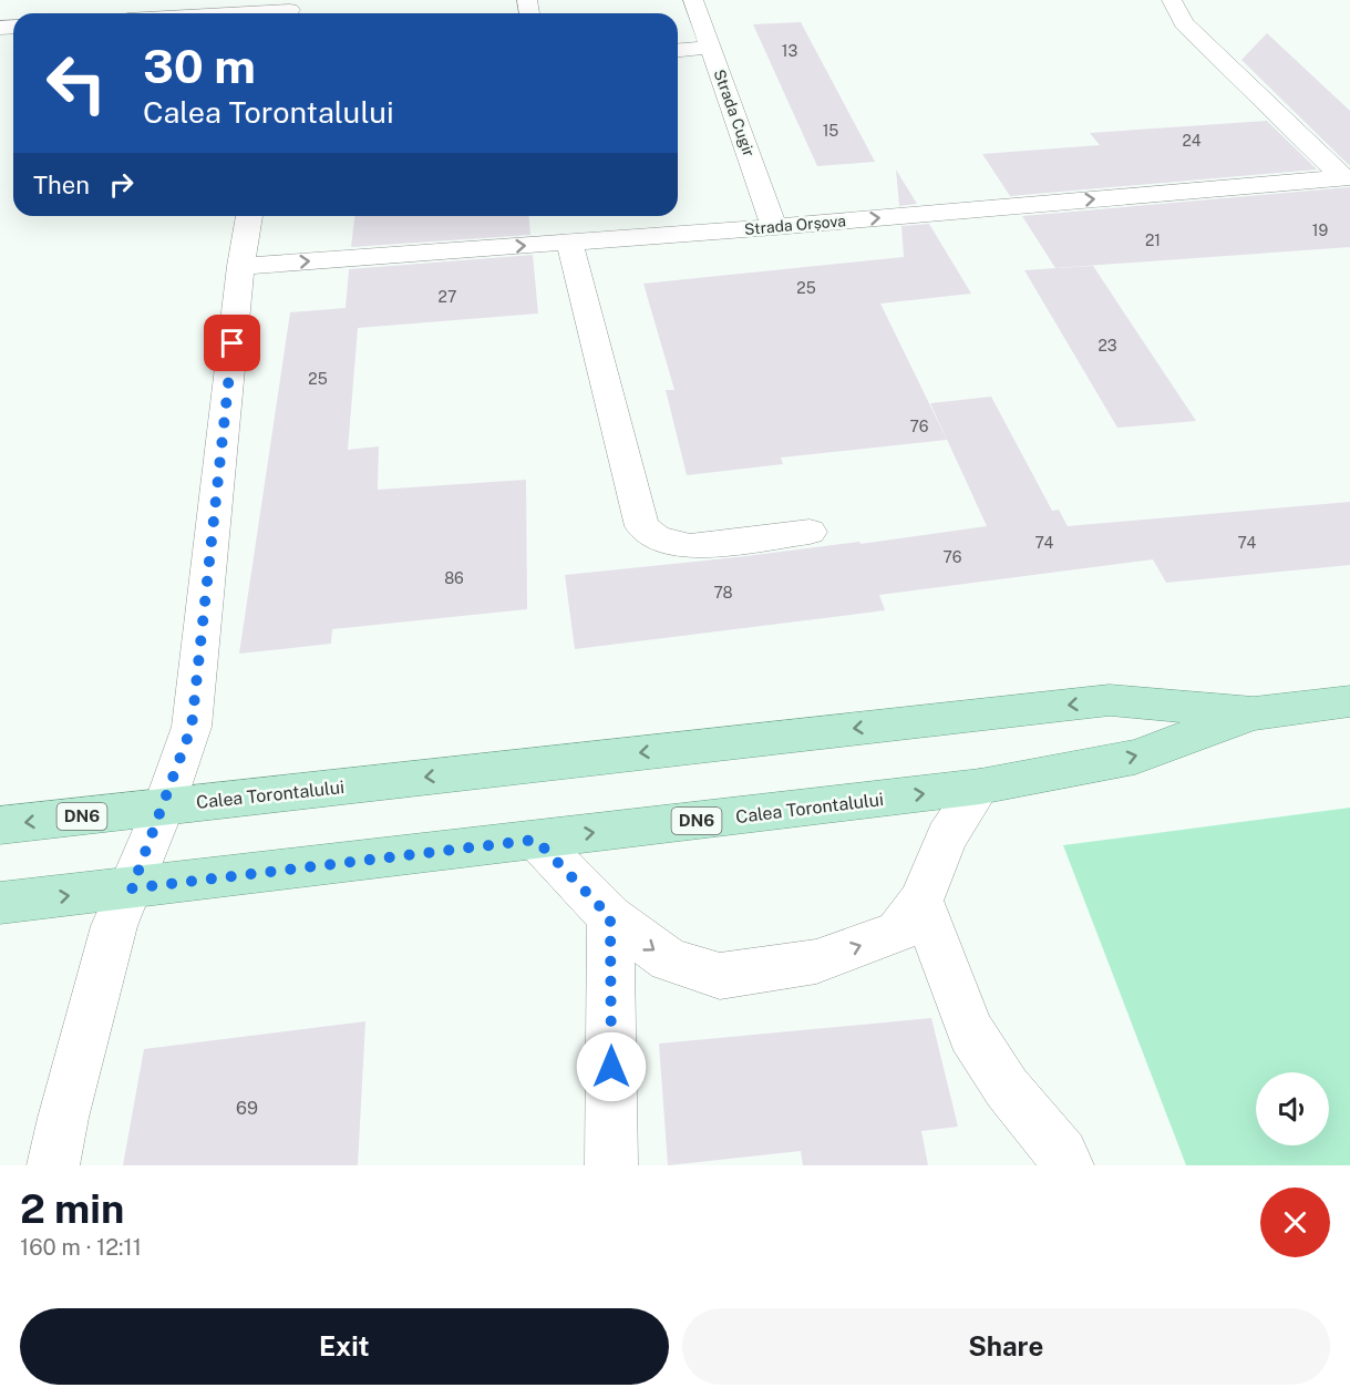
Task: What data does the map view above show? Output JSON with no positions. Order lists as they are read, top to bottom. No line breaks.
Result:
{"streets":{"main road":["Calea Torontalului","DN6"],"street":["Strada Cugir","Strada Orșova"]},"crossings":[["Strada Cugir","Strada Orșova"]],"one_way":["Strada Orșova"],"house_numbers":["13","15","24","19","21","25","27","23","25","76","74","74","76","86","78","69"],"page":{"turn":["30 m","Calea Torontalului"],"then":"Then","heading":["2 min","160 m · 12:11"],"buttons":["Exit","Share"]}}
